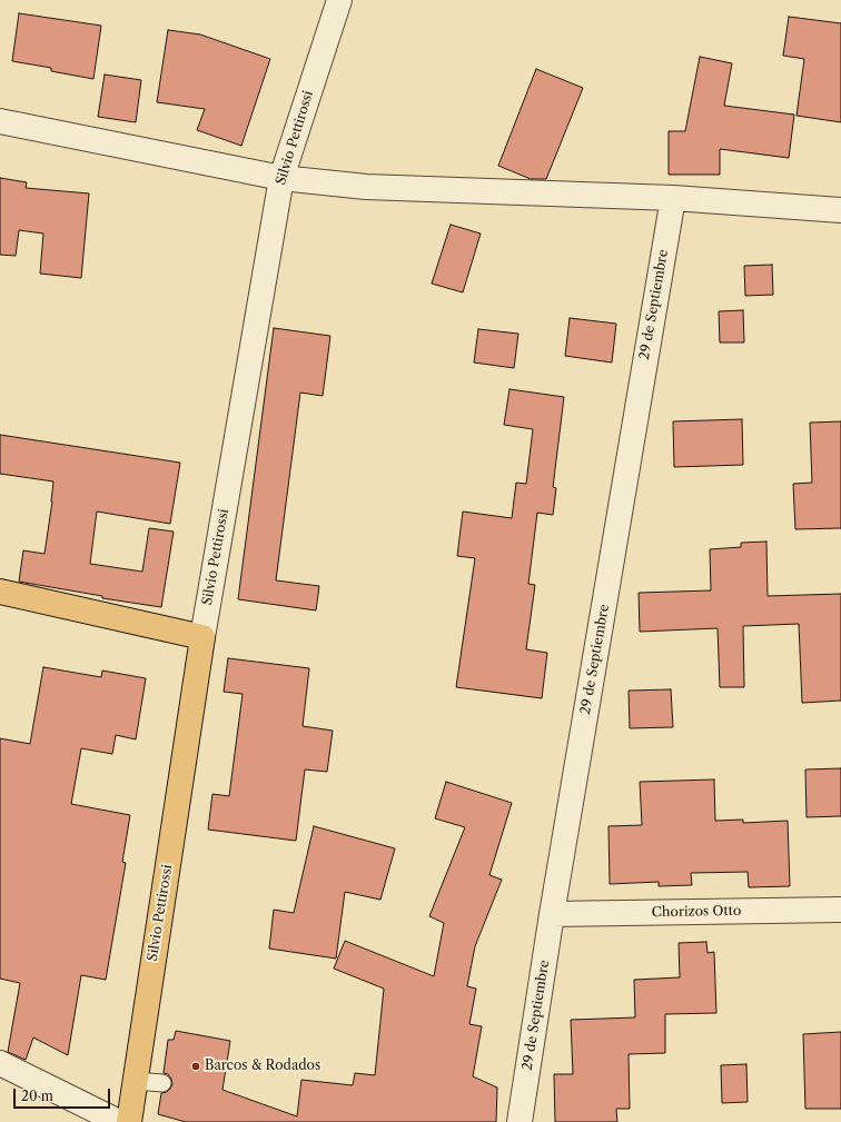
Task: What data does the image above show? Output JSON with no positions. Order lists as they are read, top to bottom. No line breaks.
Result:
{"streets":{"main road":["Silvio Pettirossi"],"street":["29 de Septiembre","Chorizos Otto"]},"crossings":[["29 de Septiembre","Chorizos Otto"]],"places":["Barcos & Rodados"],"scale_bar":"20 m"}
